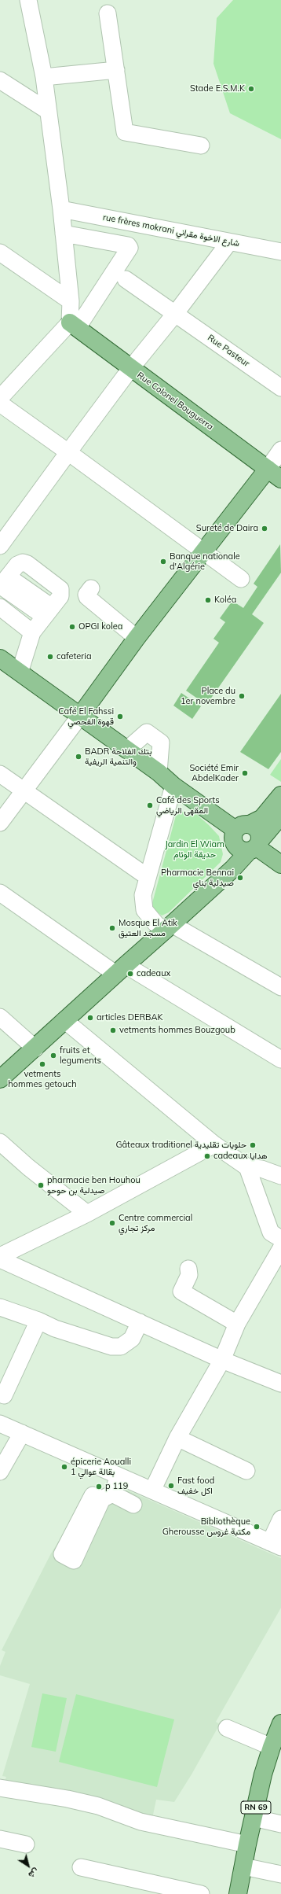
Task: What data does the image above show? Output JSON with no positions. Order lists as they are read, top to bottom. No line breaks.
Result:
{"streets":{"main road":["Rue Colonel Bouguerra","RN 69"],"street":["rue frères mokrani شارع الاخوة مقراني","Rue Pasteur"]},"parks":["Jardin El Wiam حديقة الوئام"],"places":["Stade E.S.M.K","Sureté de Daira","Banque nationale d'Algérie","Koléa","OPGI kolea","cafeteria","Place du 1er novembre","Café El Fahssi قهوة الفحصي","BADR بتك الفلاحة والتنمية الريفية","Société Emir AbdelKader","Café des Sports المقهى الرياضي","Pharmacie Bennai صيدلية بناي","Mosque El Atik مسجد العتيق","cadeaux","articles DERBAK","vetments hommes Bouzgoub","fruits et leguments","vetments hommes getouch","Gâteaux traditionel حلويات تقليدية","cadeaux هدايا","pharmacie ben Houhou صيدلية بن حوحو","Centre commercial مركز تجاري","épicerie Aoualli 1 بقالة عوالي","Fast food اكل خفيف","p 119","Bibliothèque Gherousse مكتبة غروس"],"north":"bottom right"}
